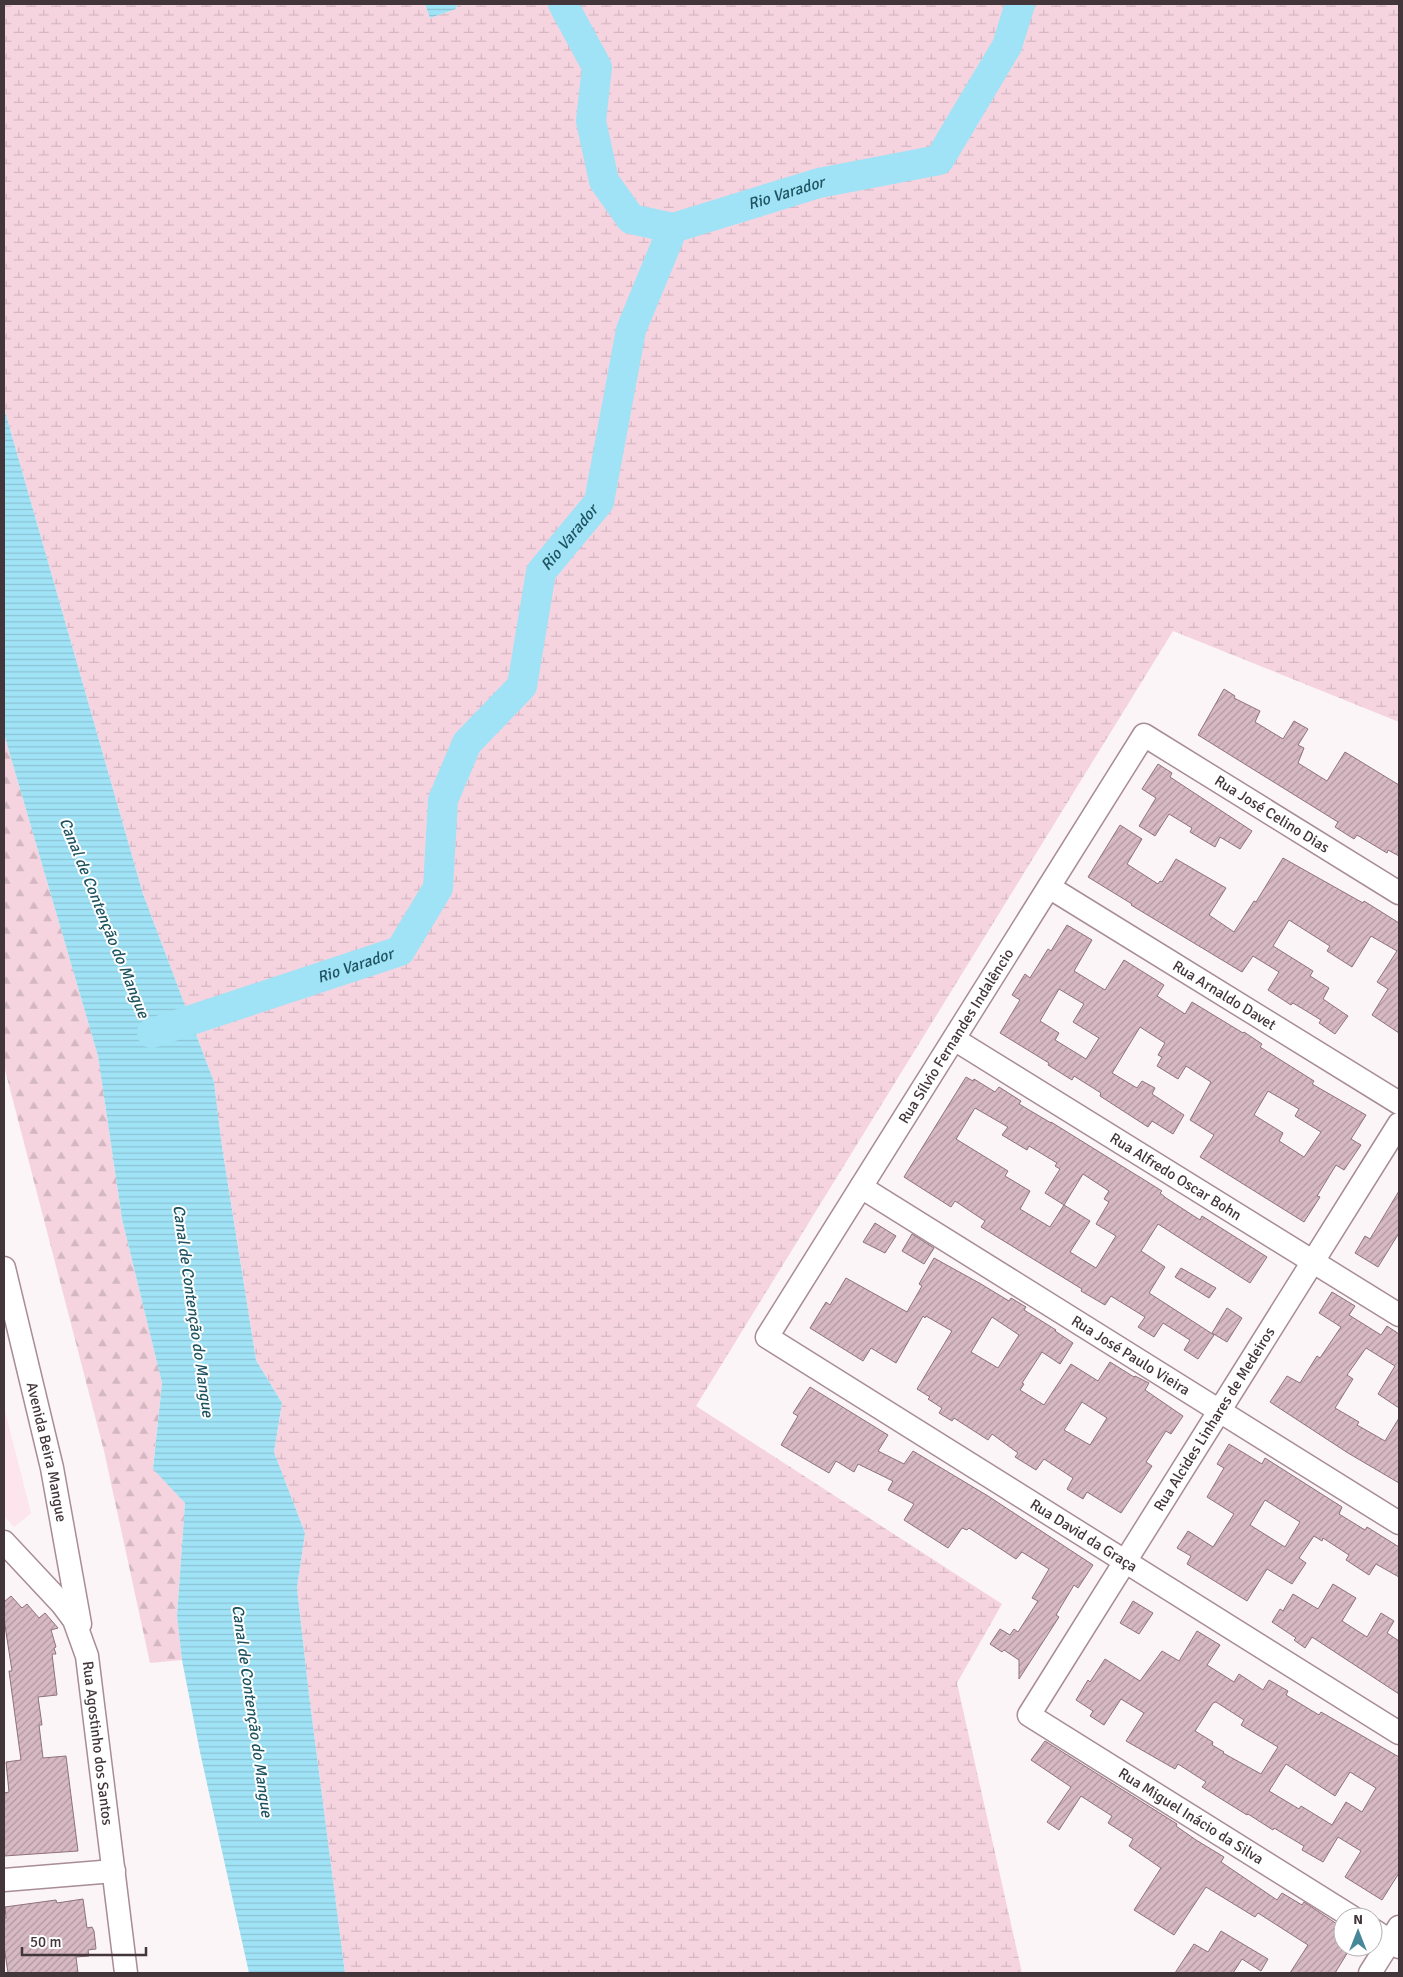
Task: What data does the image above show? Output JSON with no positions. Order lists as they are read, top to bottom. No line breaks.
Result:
{"streets":{"street":["Rua José Celino Dias","Rua Arnaldo Davet","Rua Sílvio Fernandes Indalêncio","Rua Alfredo Oscar Bohn","Rua José Paulo Vieira","Rua Alcides Linhares de Medeiros","Avenida Beira Mangue","Rua David da Graça","Rua Agostinho dos Santos","Rua Miguel Inácio da Silva"]},"crossings":[["Rua José Celino Dias","Rua Sílvio Fernandes Indalêncio"],["Rua Arnaldo Davet","Rua Sílvio Fernandes Indalêncio"],["Rua Sílvio Fernandes Indalêncio","Rua Alfredo Oscar Bohn"],["Rua Sílvio Fernandes Indalêncio","Rua José Paulo Vieira"],["Rua Sílvio Fernandes Indalêncio","Rua David da Graça"],["Rua Alfredo Oscar Bohn","Rua Alcides Linhares de Medeiros"],["Rua José Paulo Vieira","Rua Alcides Linhares de Medeiros"],["Rua Alcides Linhares de Medeiros","Rua David da Graça"],["Rua Alcides Linhares de Medeiros","Rua Miguel Inácio da Silva"],["Avenida Beira Mangue","Rua Agostinho dos Santos"]],"water":["Rio Varador","Canal de Contenção do Mangue"],"scale_bar":"50 m","north":"top"}
